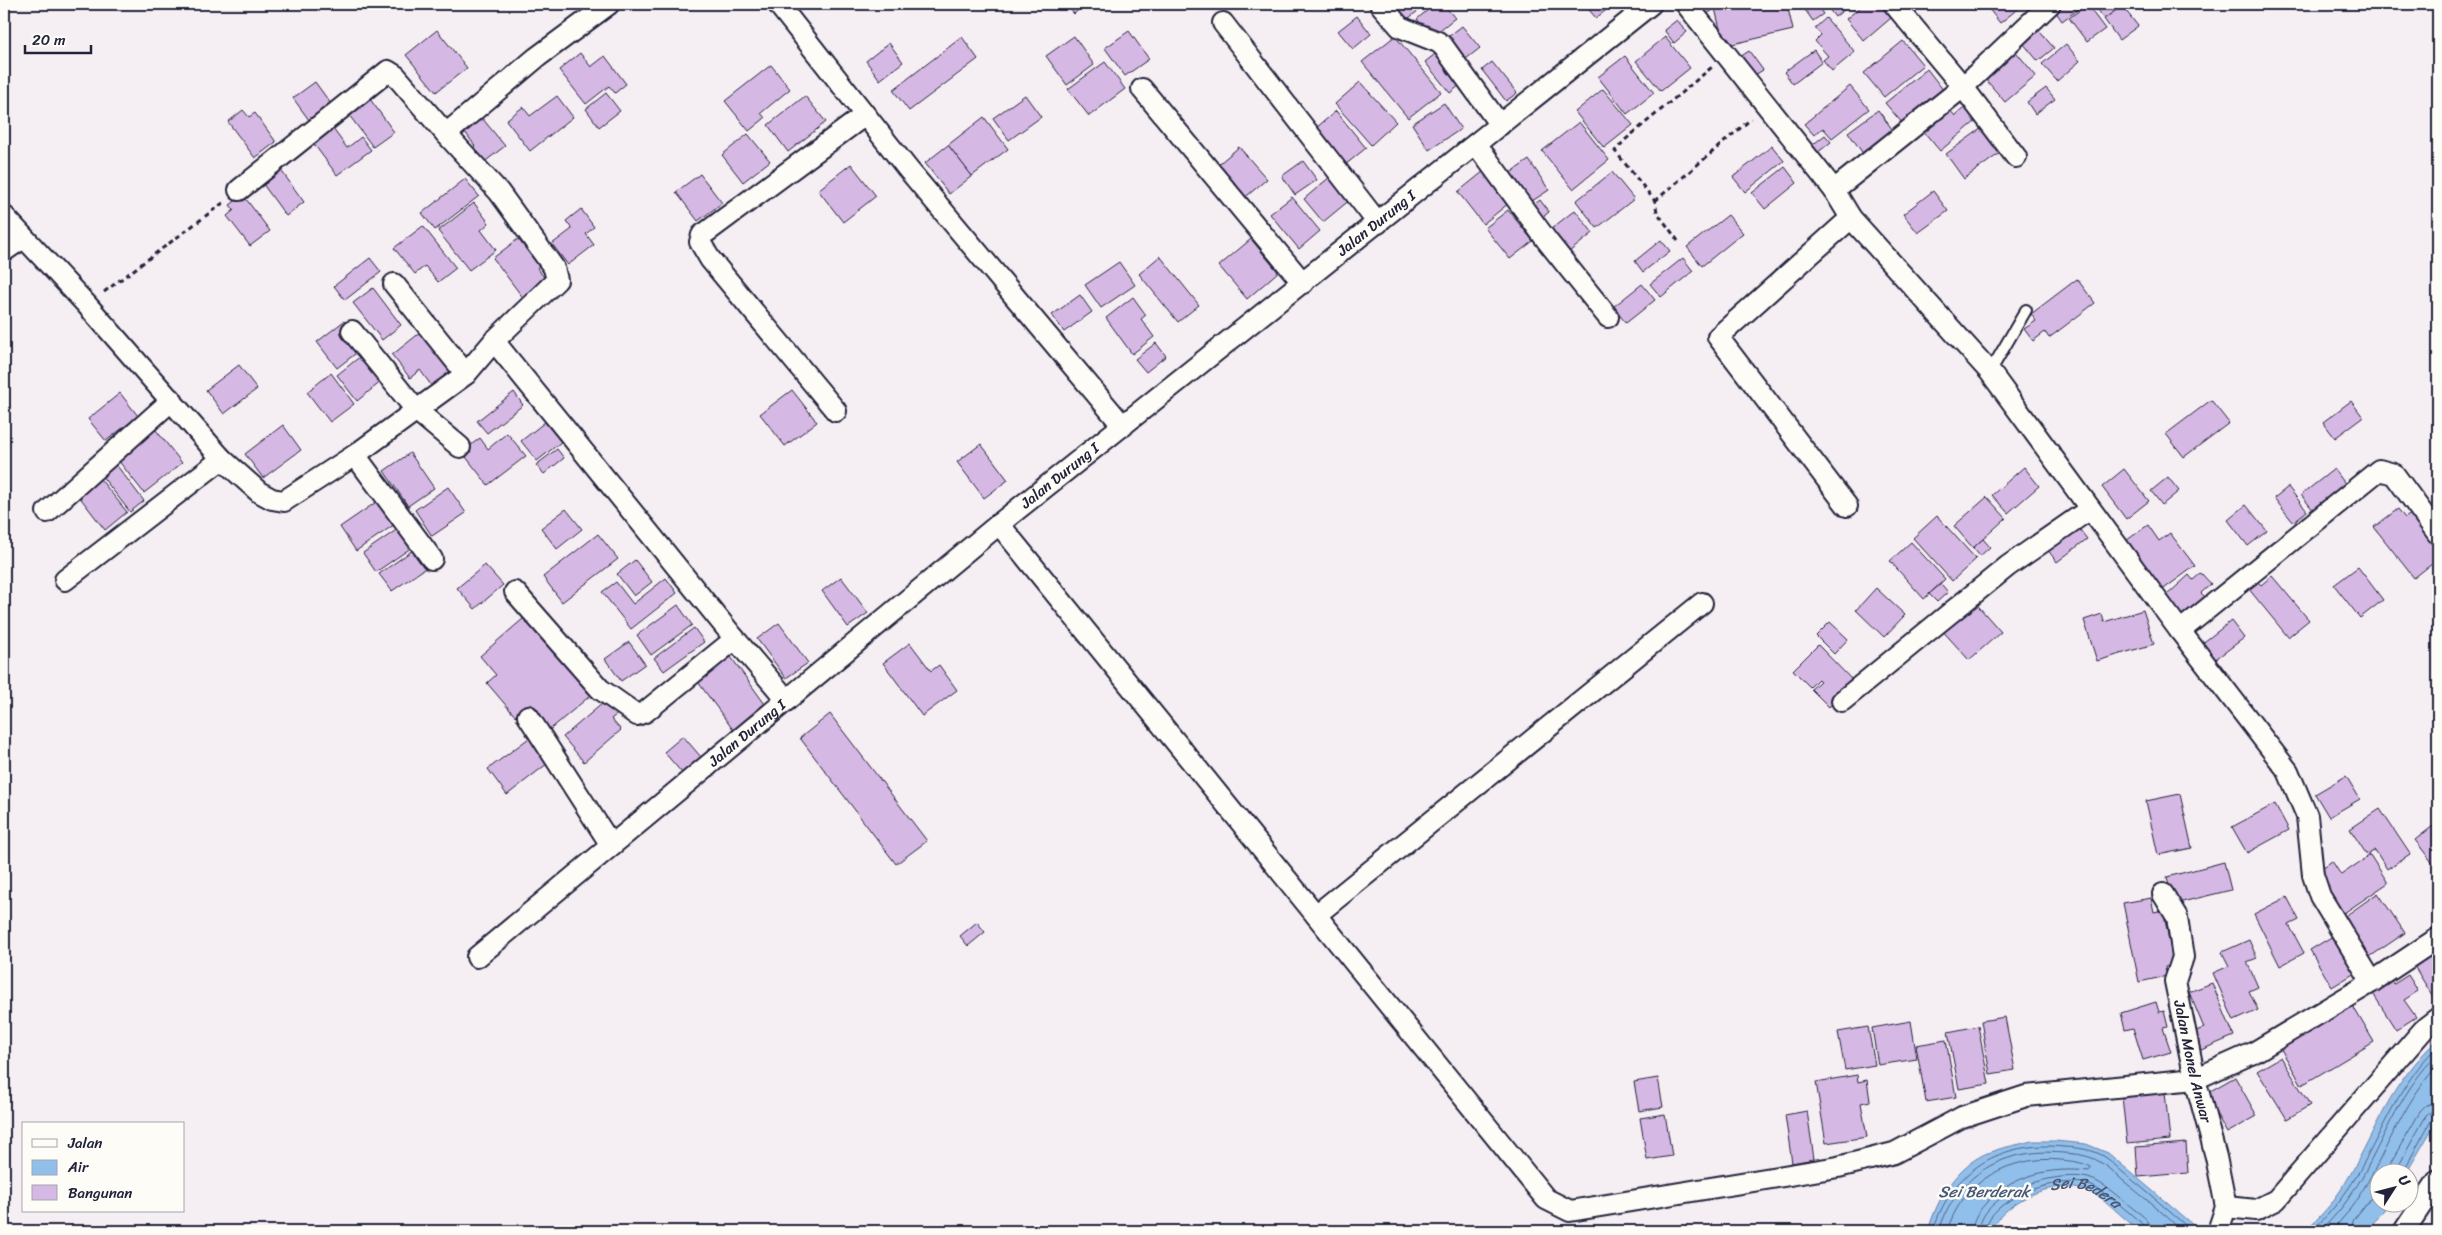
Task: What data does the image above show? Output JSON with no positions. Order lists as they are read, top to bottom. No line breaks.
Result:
{"streets":{"street":["Jalan Durung I","Jalan Monel Anwar"]},"water":["Sei Berderak","Sei Bedera"],"legend":["Jalan","Air","Bangunan"],"scale_bar":"20 m","north":"top right"}
